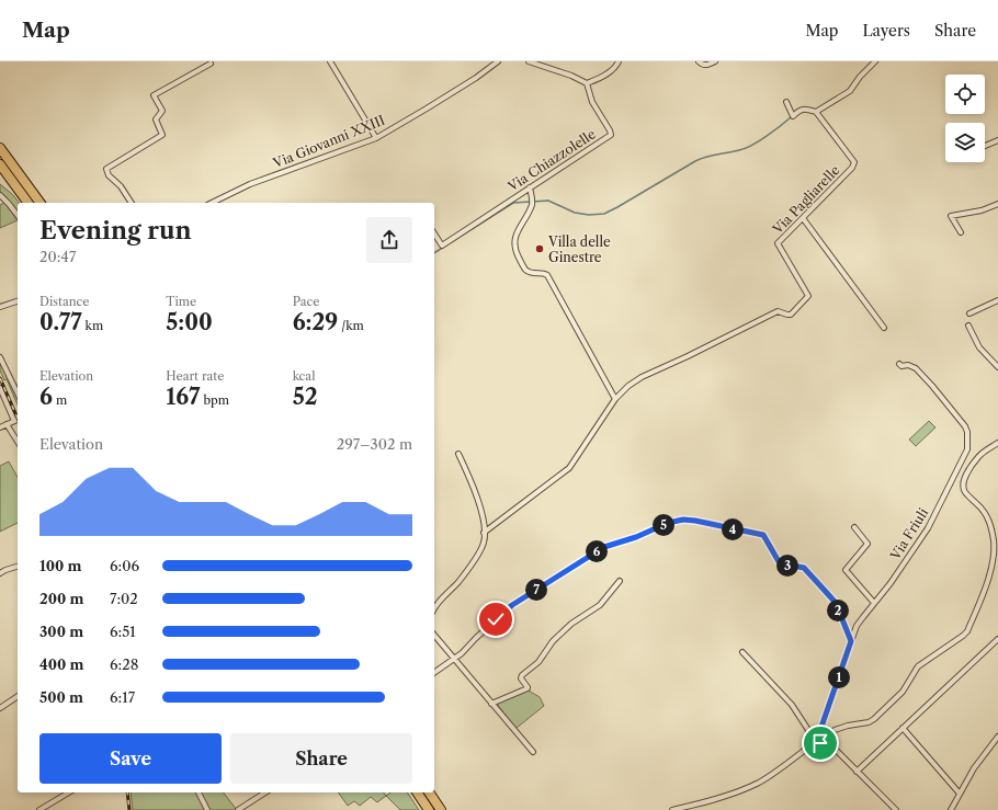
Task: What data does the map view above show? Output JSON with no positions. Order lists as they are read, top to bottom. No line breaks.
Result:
{"streets":{"street":["Via Giovanni XXIII","Via Chiazzolelle","Via Pagliarelle","Via Friuli"]},"places":["Villa delle Ginestre"],"page":{"header":"Map","nav":["Map","Layers","Share"],"heading":["Evening run","20:47"],"stats":[["Distance","0.77 km"],["Time","5:00"],["Pace","6:29 /km"],["Elevation","6 m"],["Heart rate","167 bpm"],["kcal","52"]],"chart":["Elevation","297–302 m"],"pins":["5","4","6","3","7","2","1"],"list":[{"name":"100 m","note":"6:06"},{"name":"200 m","note":"7:02"},{"name":"300 m","note":"6:51"},{"name":"400 m","note":"6:28"},{"name":"500 m","note":"6:17"}],"buttons":["Save","Share"]}}
